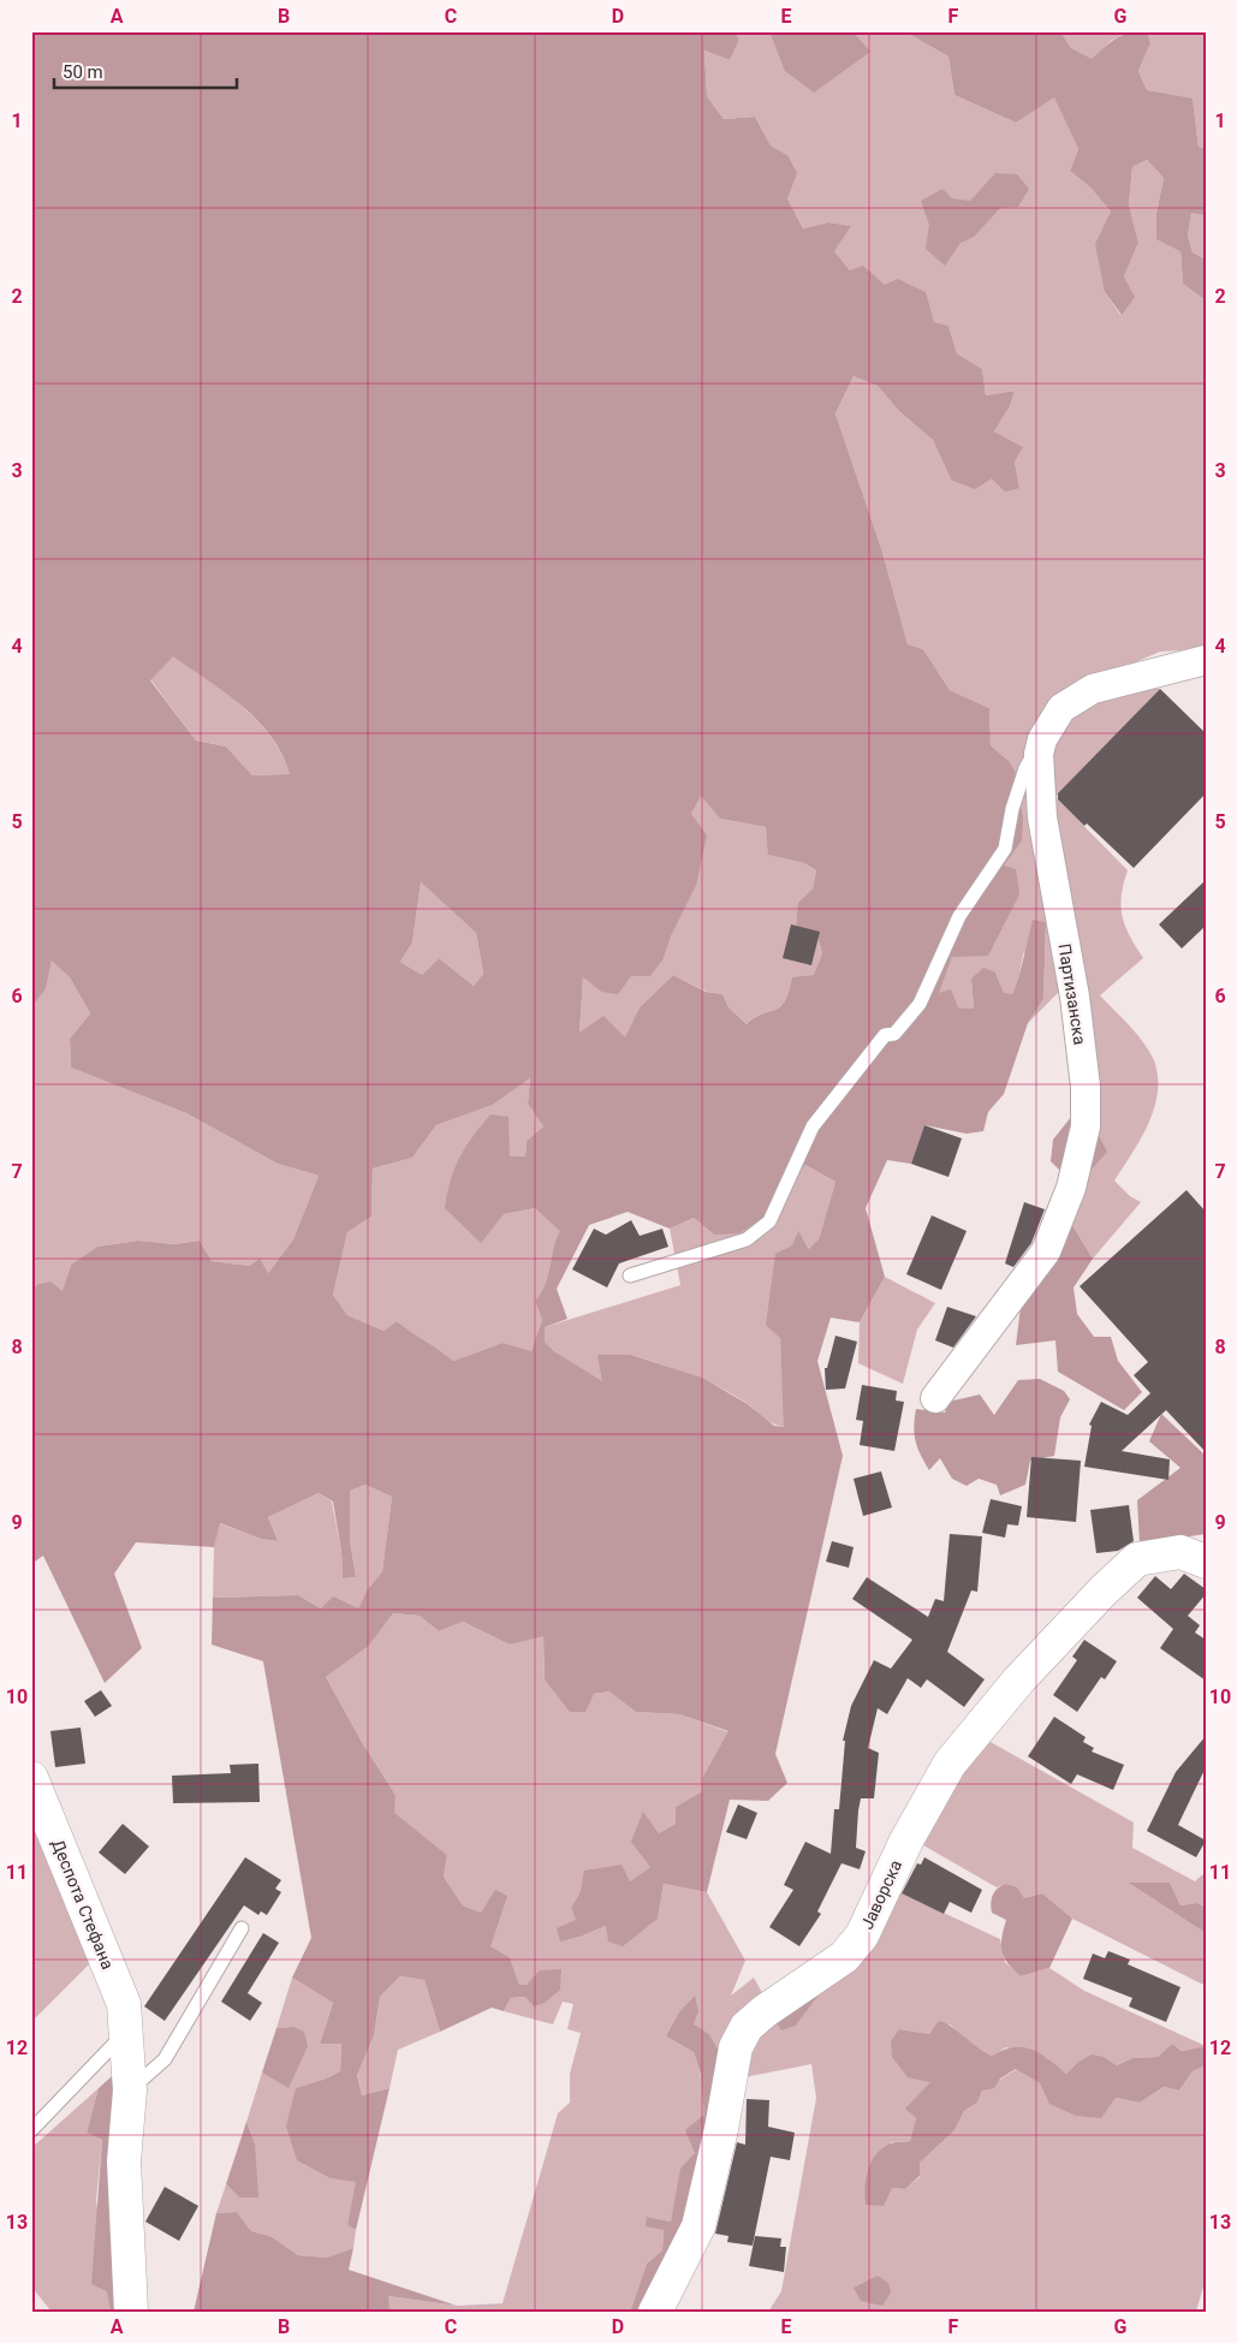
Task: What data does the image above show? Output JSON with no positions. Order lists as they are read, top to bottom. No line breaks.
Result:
{"streets":{"street":["Партизанска","Јаворска","Деспота Стефана"]},"scale_bar":"50 m","grid":{"columns":["A","B","C","D","E","F","G"],"rows":["1","2","3","4","5","6","7","8","9","10","11","12","13"]}}
